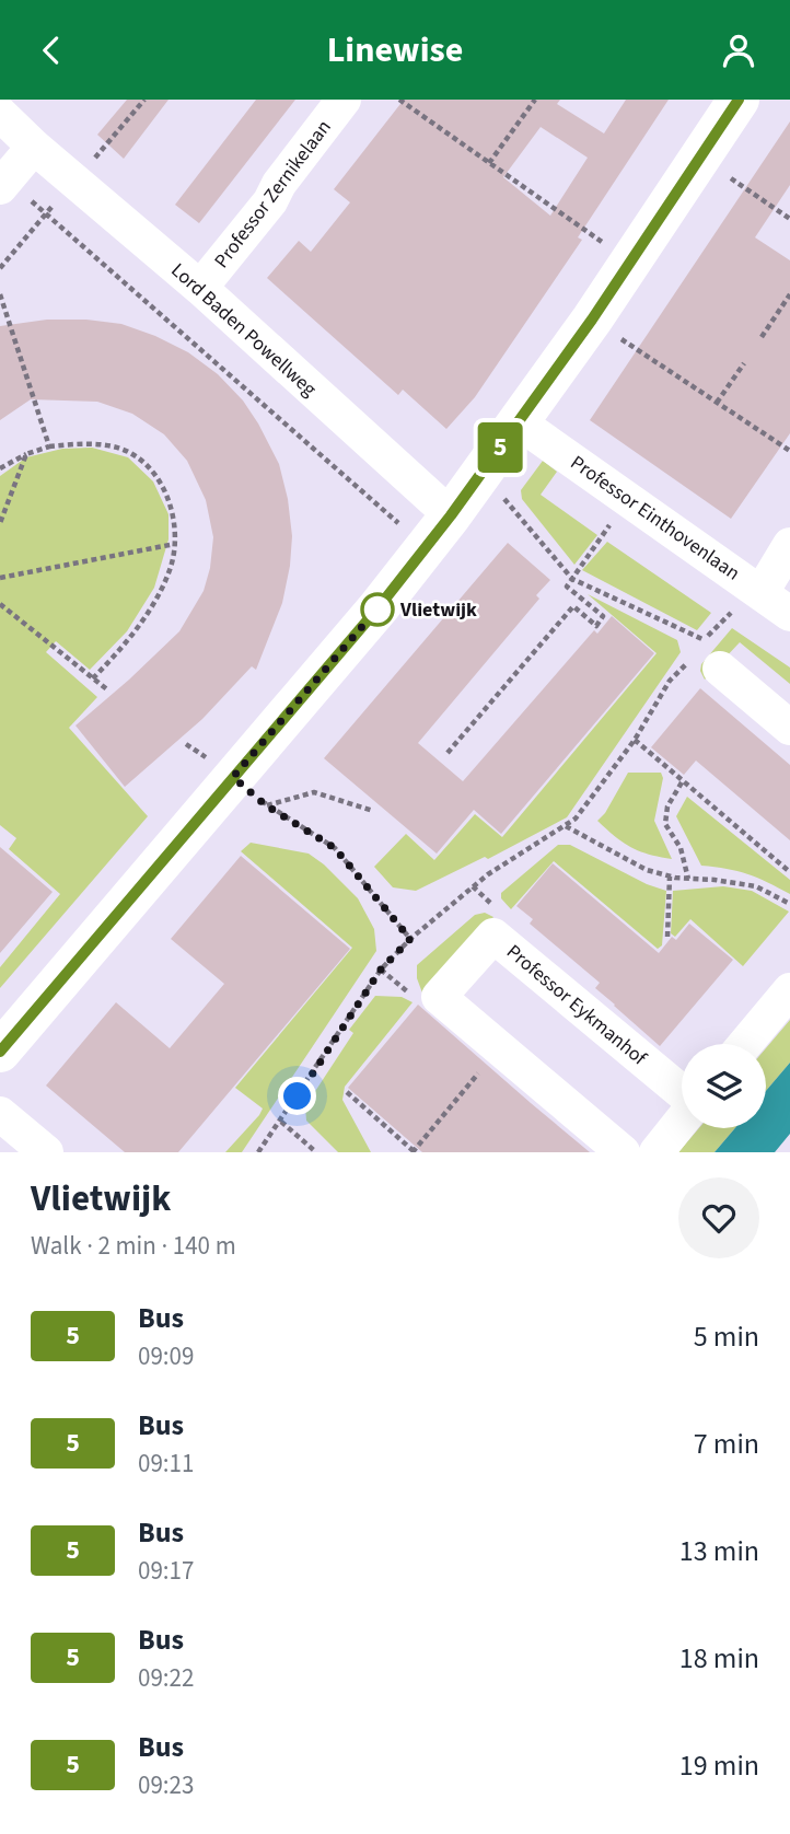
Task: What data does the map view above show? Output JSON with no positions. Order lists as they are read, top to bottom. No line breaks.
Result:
{"streets":{"street":["Professor Zernikelaan","Lord Baden Powellweg","Professor Einthovenlaan","Professor Eykmanhof"]},"crossings":[["Professor Zernikelaan","Lord Baden Powellweg"]],"places":["Vlietwijk"],"lines":["bus line 5"],"page":{"header":"Linewise","on_map":"5","heading":["Vlietwijk","Walk · 2 min · 140 m"],"list":[{"mark":"5","name":"Bus","note":"09:09","value":"5 min"},{"mark":"5","name":"Bus","note":"09:11","value":"7 min"},{"mark":"5","name":"Bus","note":"09:17","value":"13 min"},{"mark":"5","name":"Bus","note":"09:22","value":"18 min"},{"mark":"5","name":"Bus","note":"09:23","value":"19 min"}]}}
